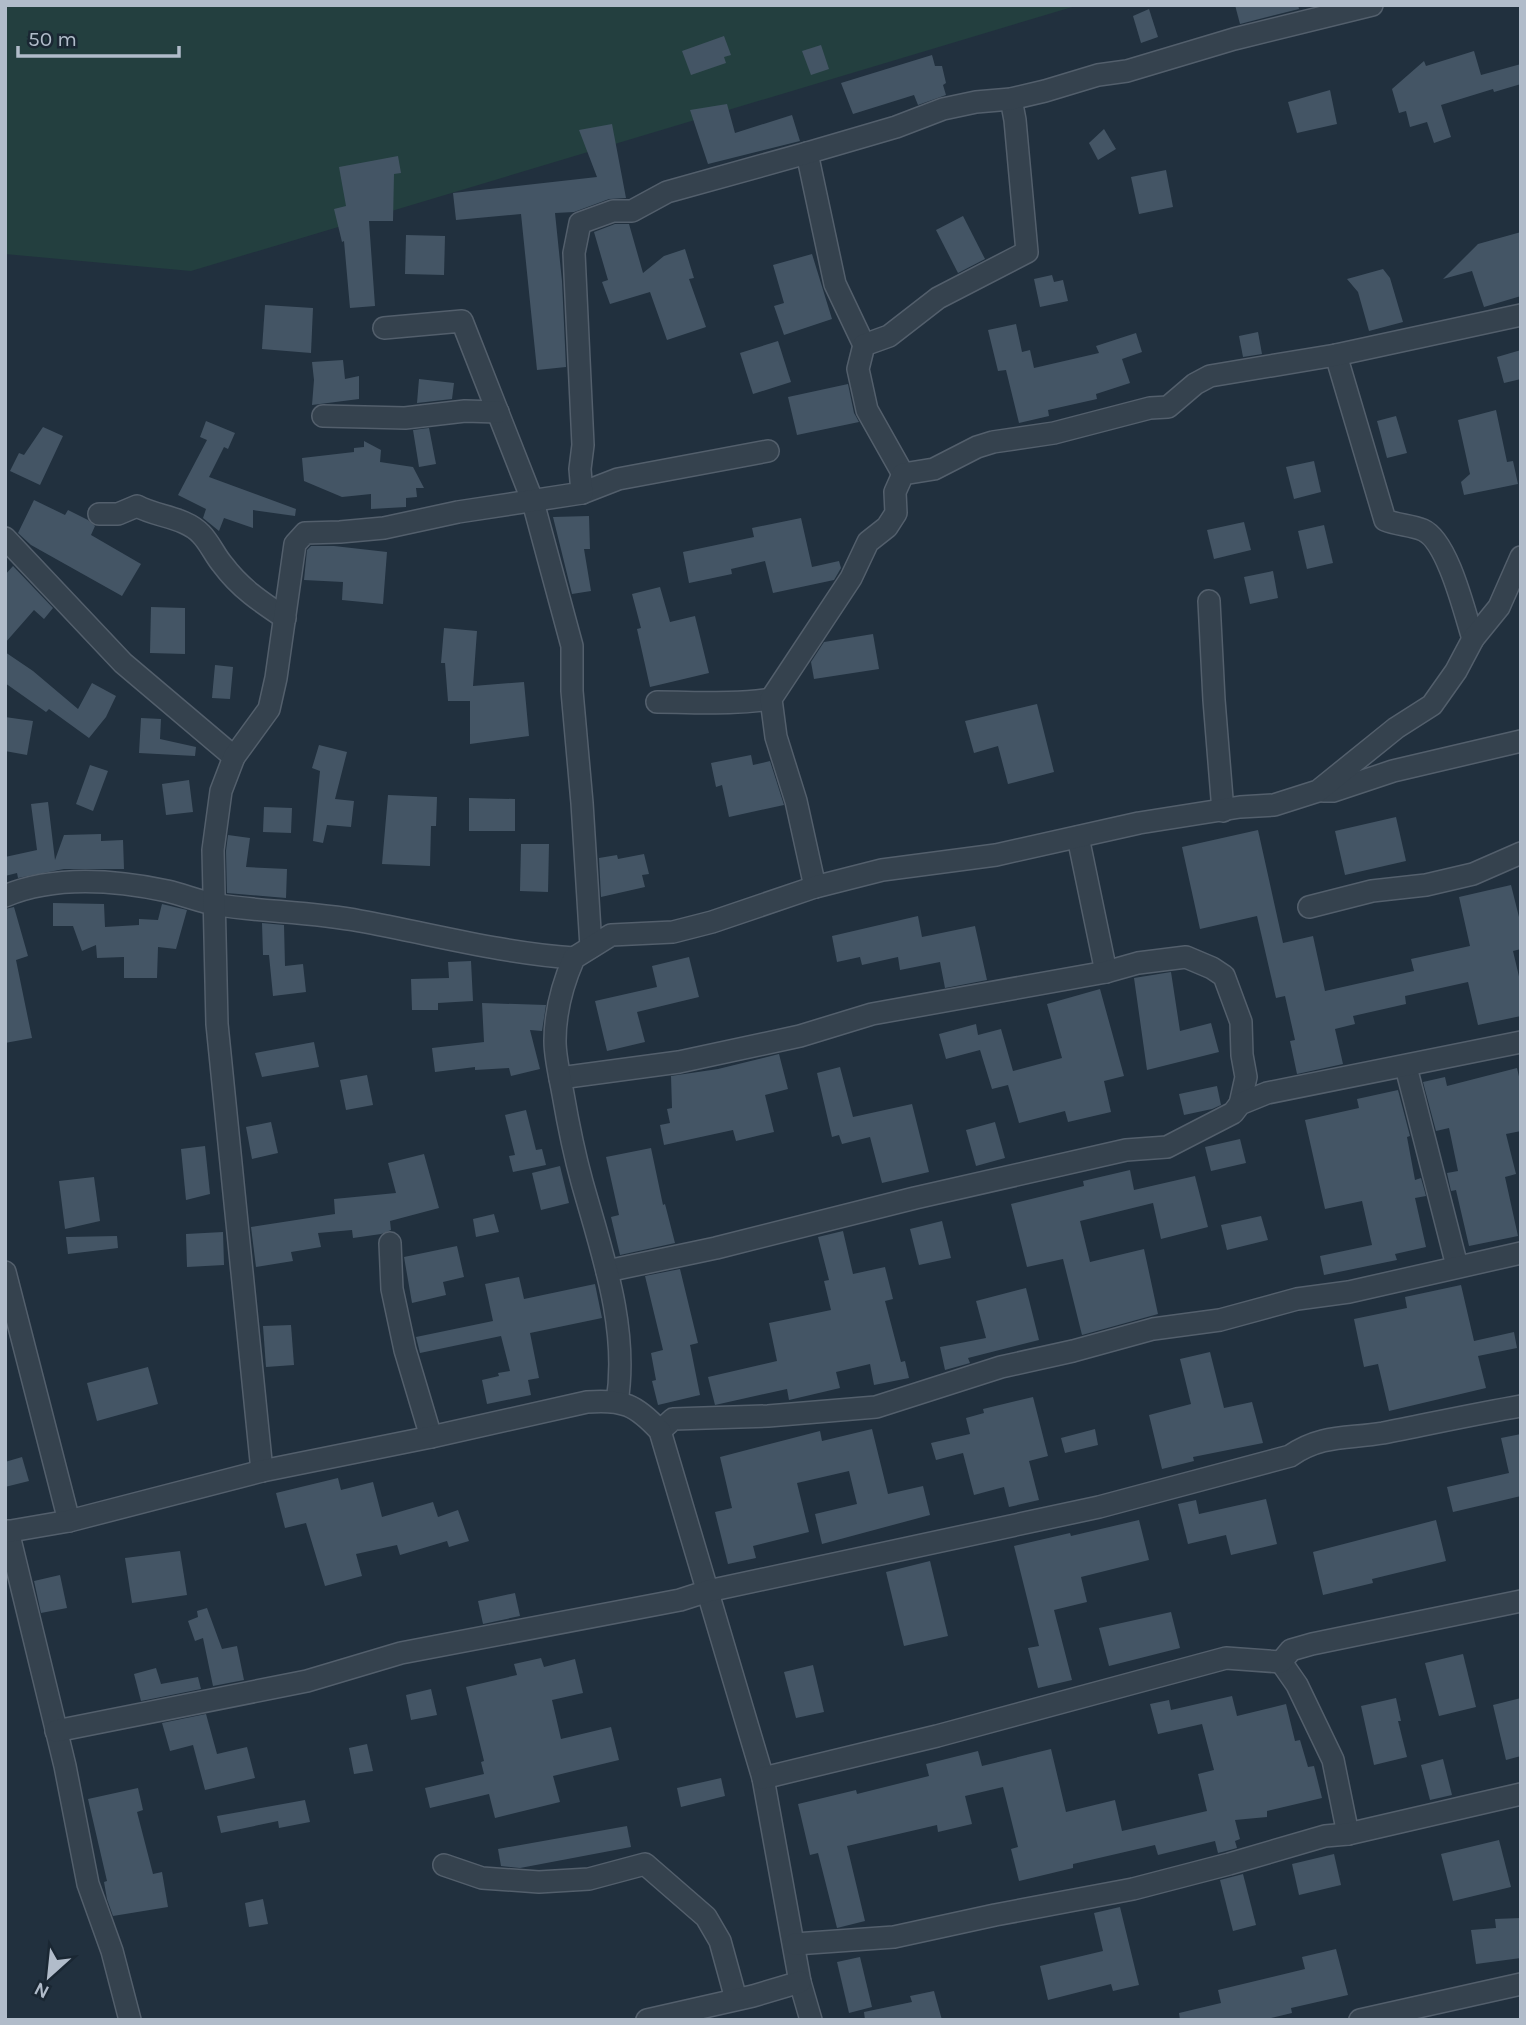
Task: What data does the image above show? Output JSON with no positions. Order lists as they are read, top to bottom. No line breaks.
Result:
{"scale_bar":"50 m","north":"bottom left"}
